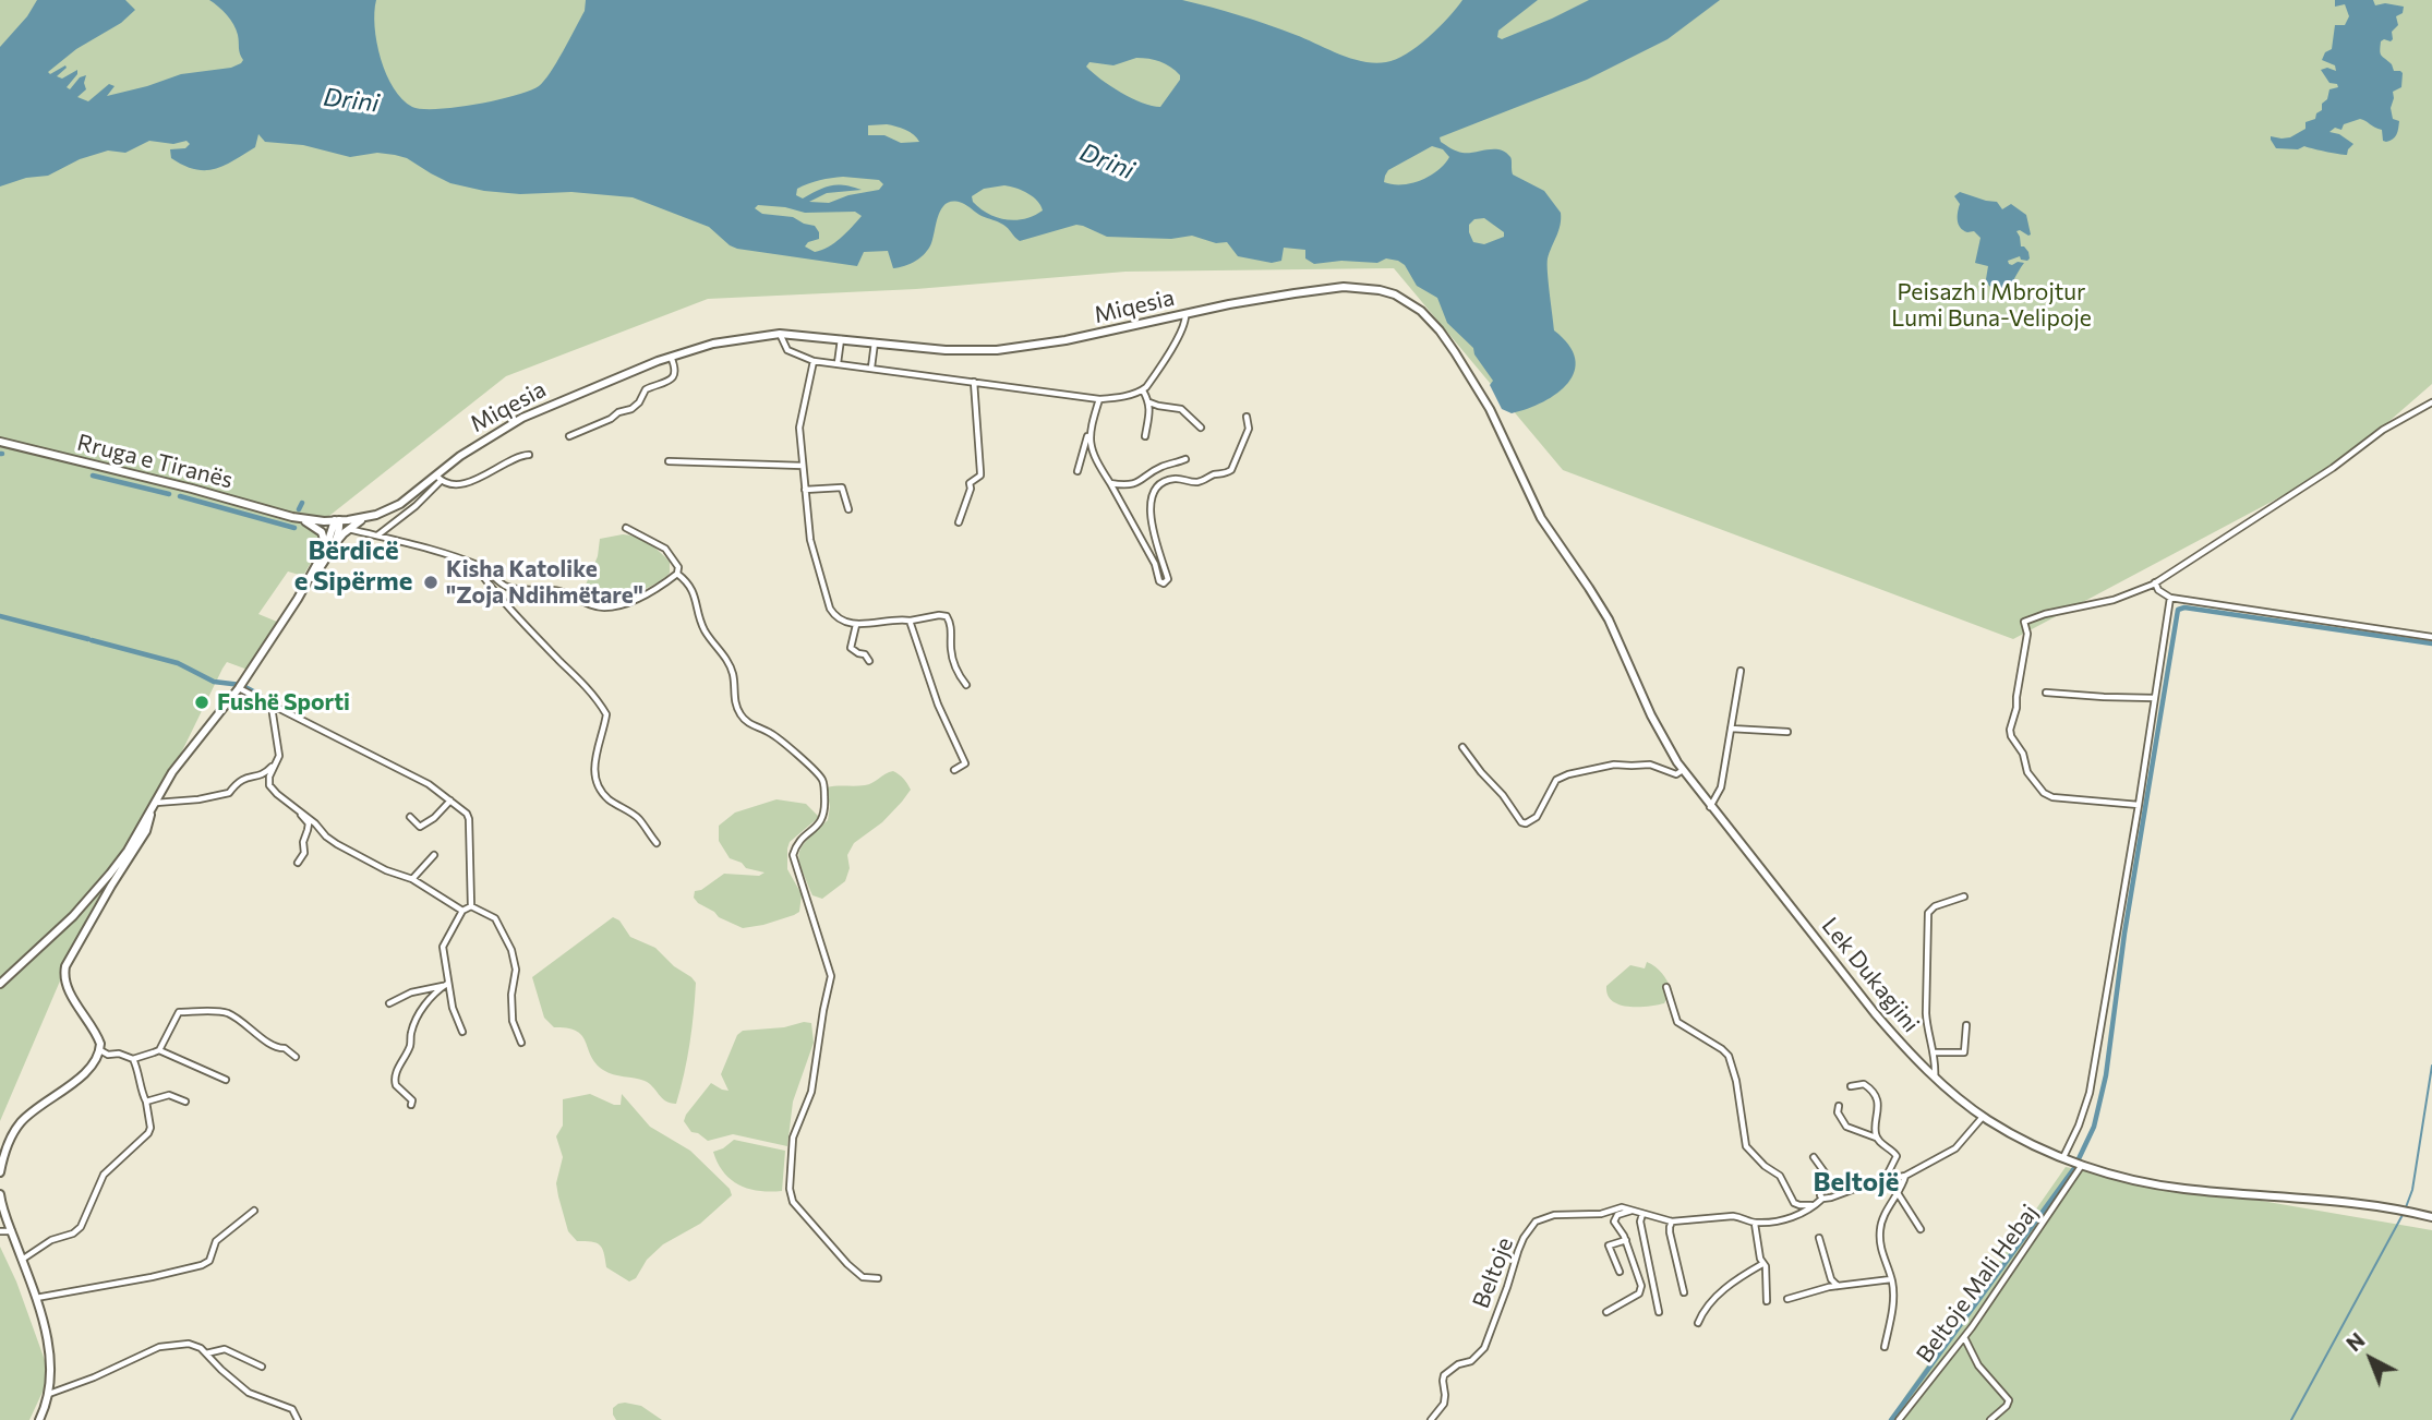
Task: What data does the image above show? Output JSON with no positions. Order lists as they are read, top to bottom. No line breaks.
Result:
{"streets":{"main road":["Miqesia","Rruga e Tiranës","Lek Dukagjini"],"street":["Beltoje","Beltoje Mali Hebaj"]},"crossings":[["Miqesia","Rruga e Tiranës"],["Miqesia","Lek Dukagjini"],["Lek Dukagjini","Beltoje Mali Hebaj"]],"districts":["Bërdicë e Sipërme","Beltojë"],"water":["Drini"],"parks":["Peisazh i Mbrojtur Lumi Buna-Velipoje"],"places":["Kisha Katolike \"Zoja Ndihmëtare\"","Fushë Sporti"],"north":"top left"}
